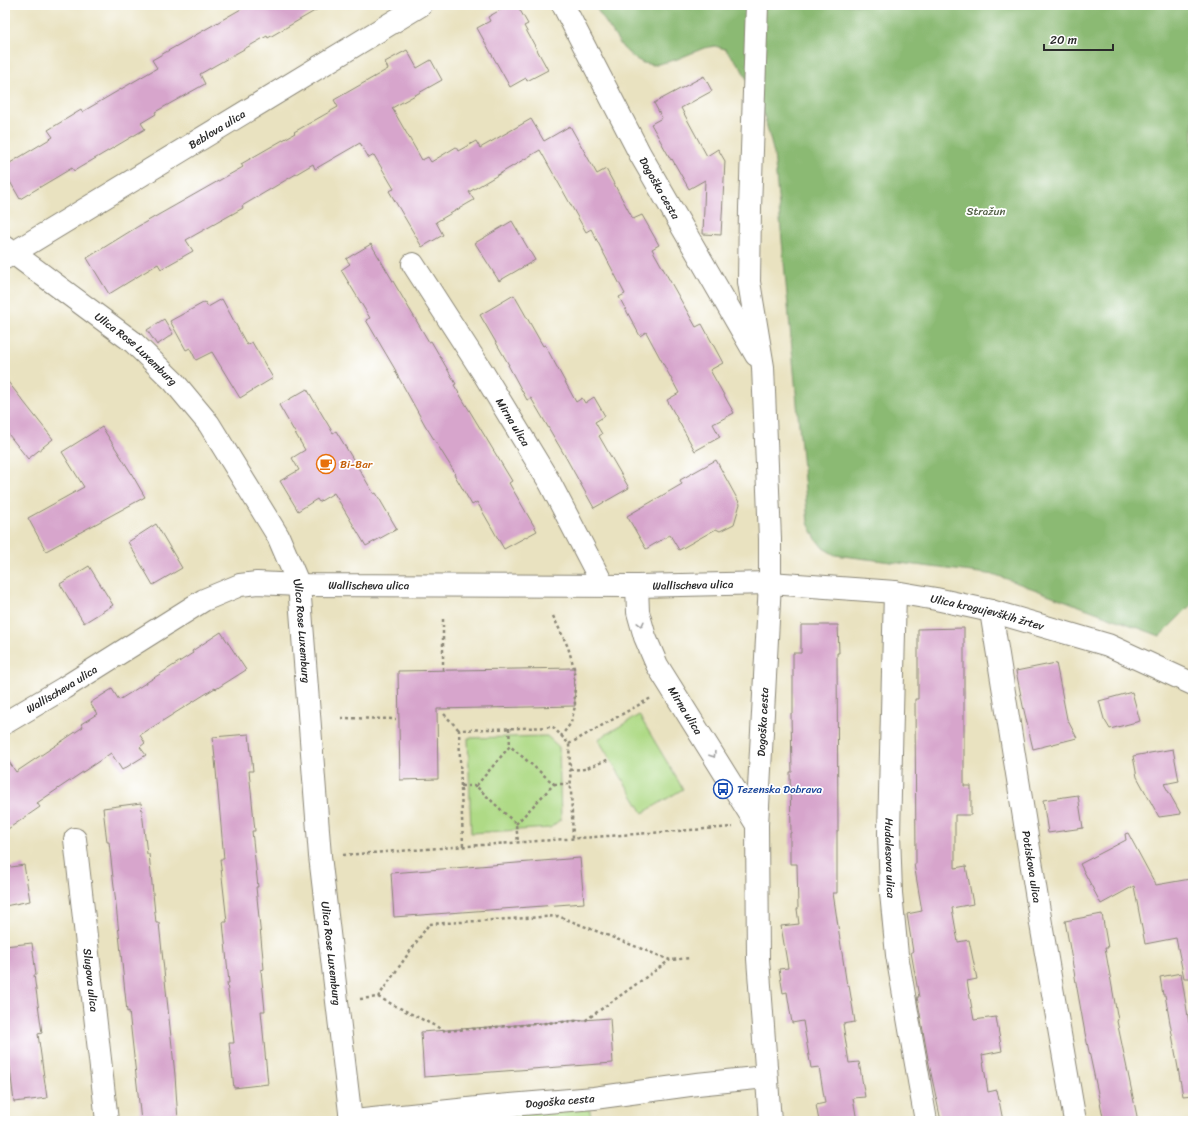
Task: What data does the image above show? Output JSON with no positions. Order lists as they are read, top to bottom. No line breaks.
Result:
{"streets":{"street":["Beblova ulica","Dogoška cesta","Ulica Rose Luxemburg","Mirna ulica","Wallischeva ulica","Ulica kragujevških žrtev","Hudalesova ulica","Potiskova ulica","Slugova ulica"]},"crossings":[["Beblova ulica","Ulica Rose Luxemburg"],["Dogoška cesta","Ulica Rose Luxemburg"],["Dogoška cesta","Mirna ulica"],["Dogoška cesta","Wallischeva ulica"],["Dogoška cesta","Ulica kragujevških žrtev"],["Ulica Rose Luxemburg","Wallischeva ulica"],["Mirna ulica","Wallischeva ulica"],["Wallischeva ulica","Ulica kragujevških žrtev"],["Ulica kragujevških žrtev","Hudalesova ulica"],["Ulica kragujevških žrtev","Potiskova ulica"]],"one_way":["Mirna ulica"],"parks":["Stražun"],"places":{"cafe":["Bi-Bar"],"bus stop":["Tezenska Dobrava"]},"scale_bar":"20 m"}
